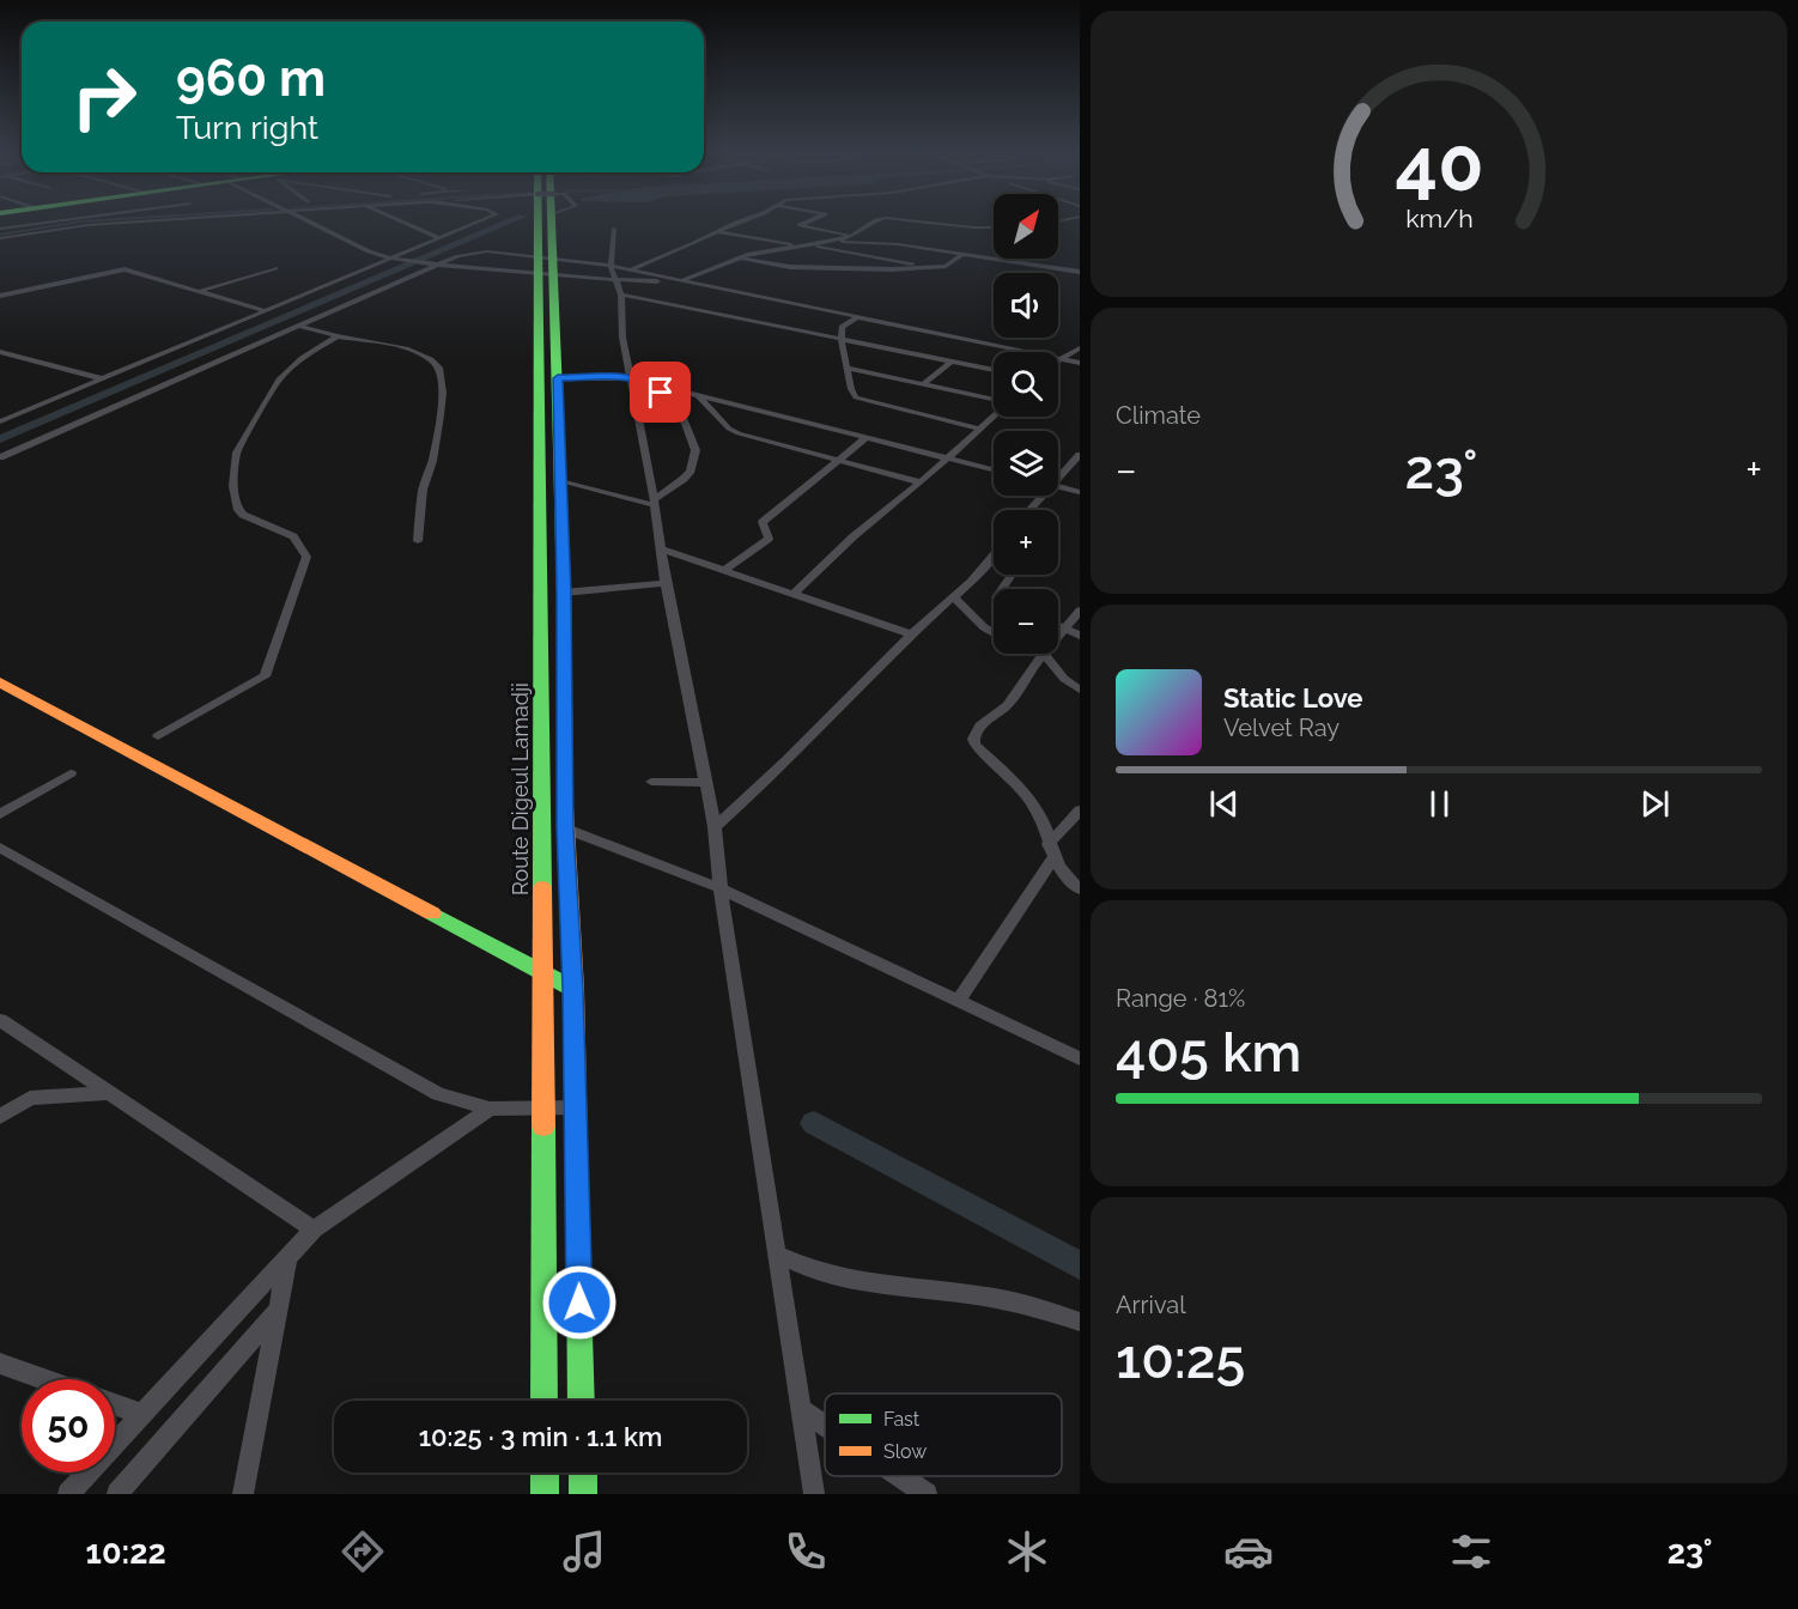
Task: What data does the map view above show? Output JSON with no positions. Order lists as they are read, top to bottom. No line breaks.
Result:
{"streets":{"main road":["Route Digeul Lamadji"]},"legend":["Fast","Slow"],"north":"top right","page":{"turn":["960 m","Turn right"],"map_buttons":["+","−"],"tile":["Climate",["Range · 81%","405 km"],["Arrival","10:25"]],"heat":["−","23°","+"],"song":["Static Love","Velvet Ray"],"limit":"50","trip":"10:25 · 3 min · 1.1 km","tabs":["10:22","23°"],"gauge":["40","km/h"]}}
